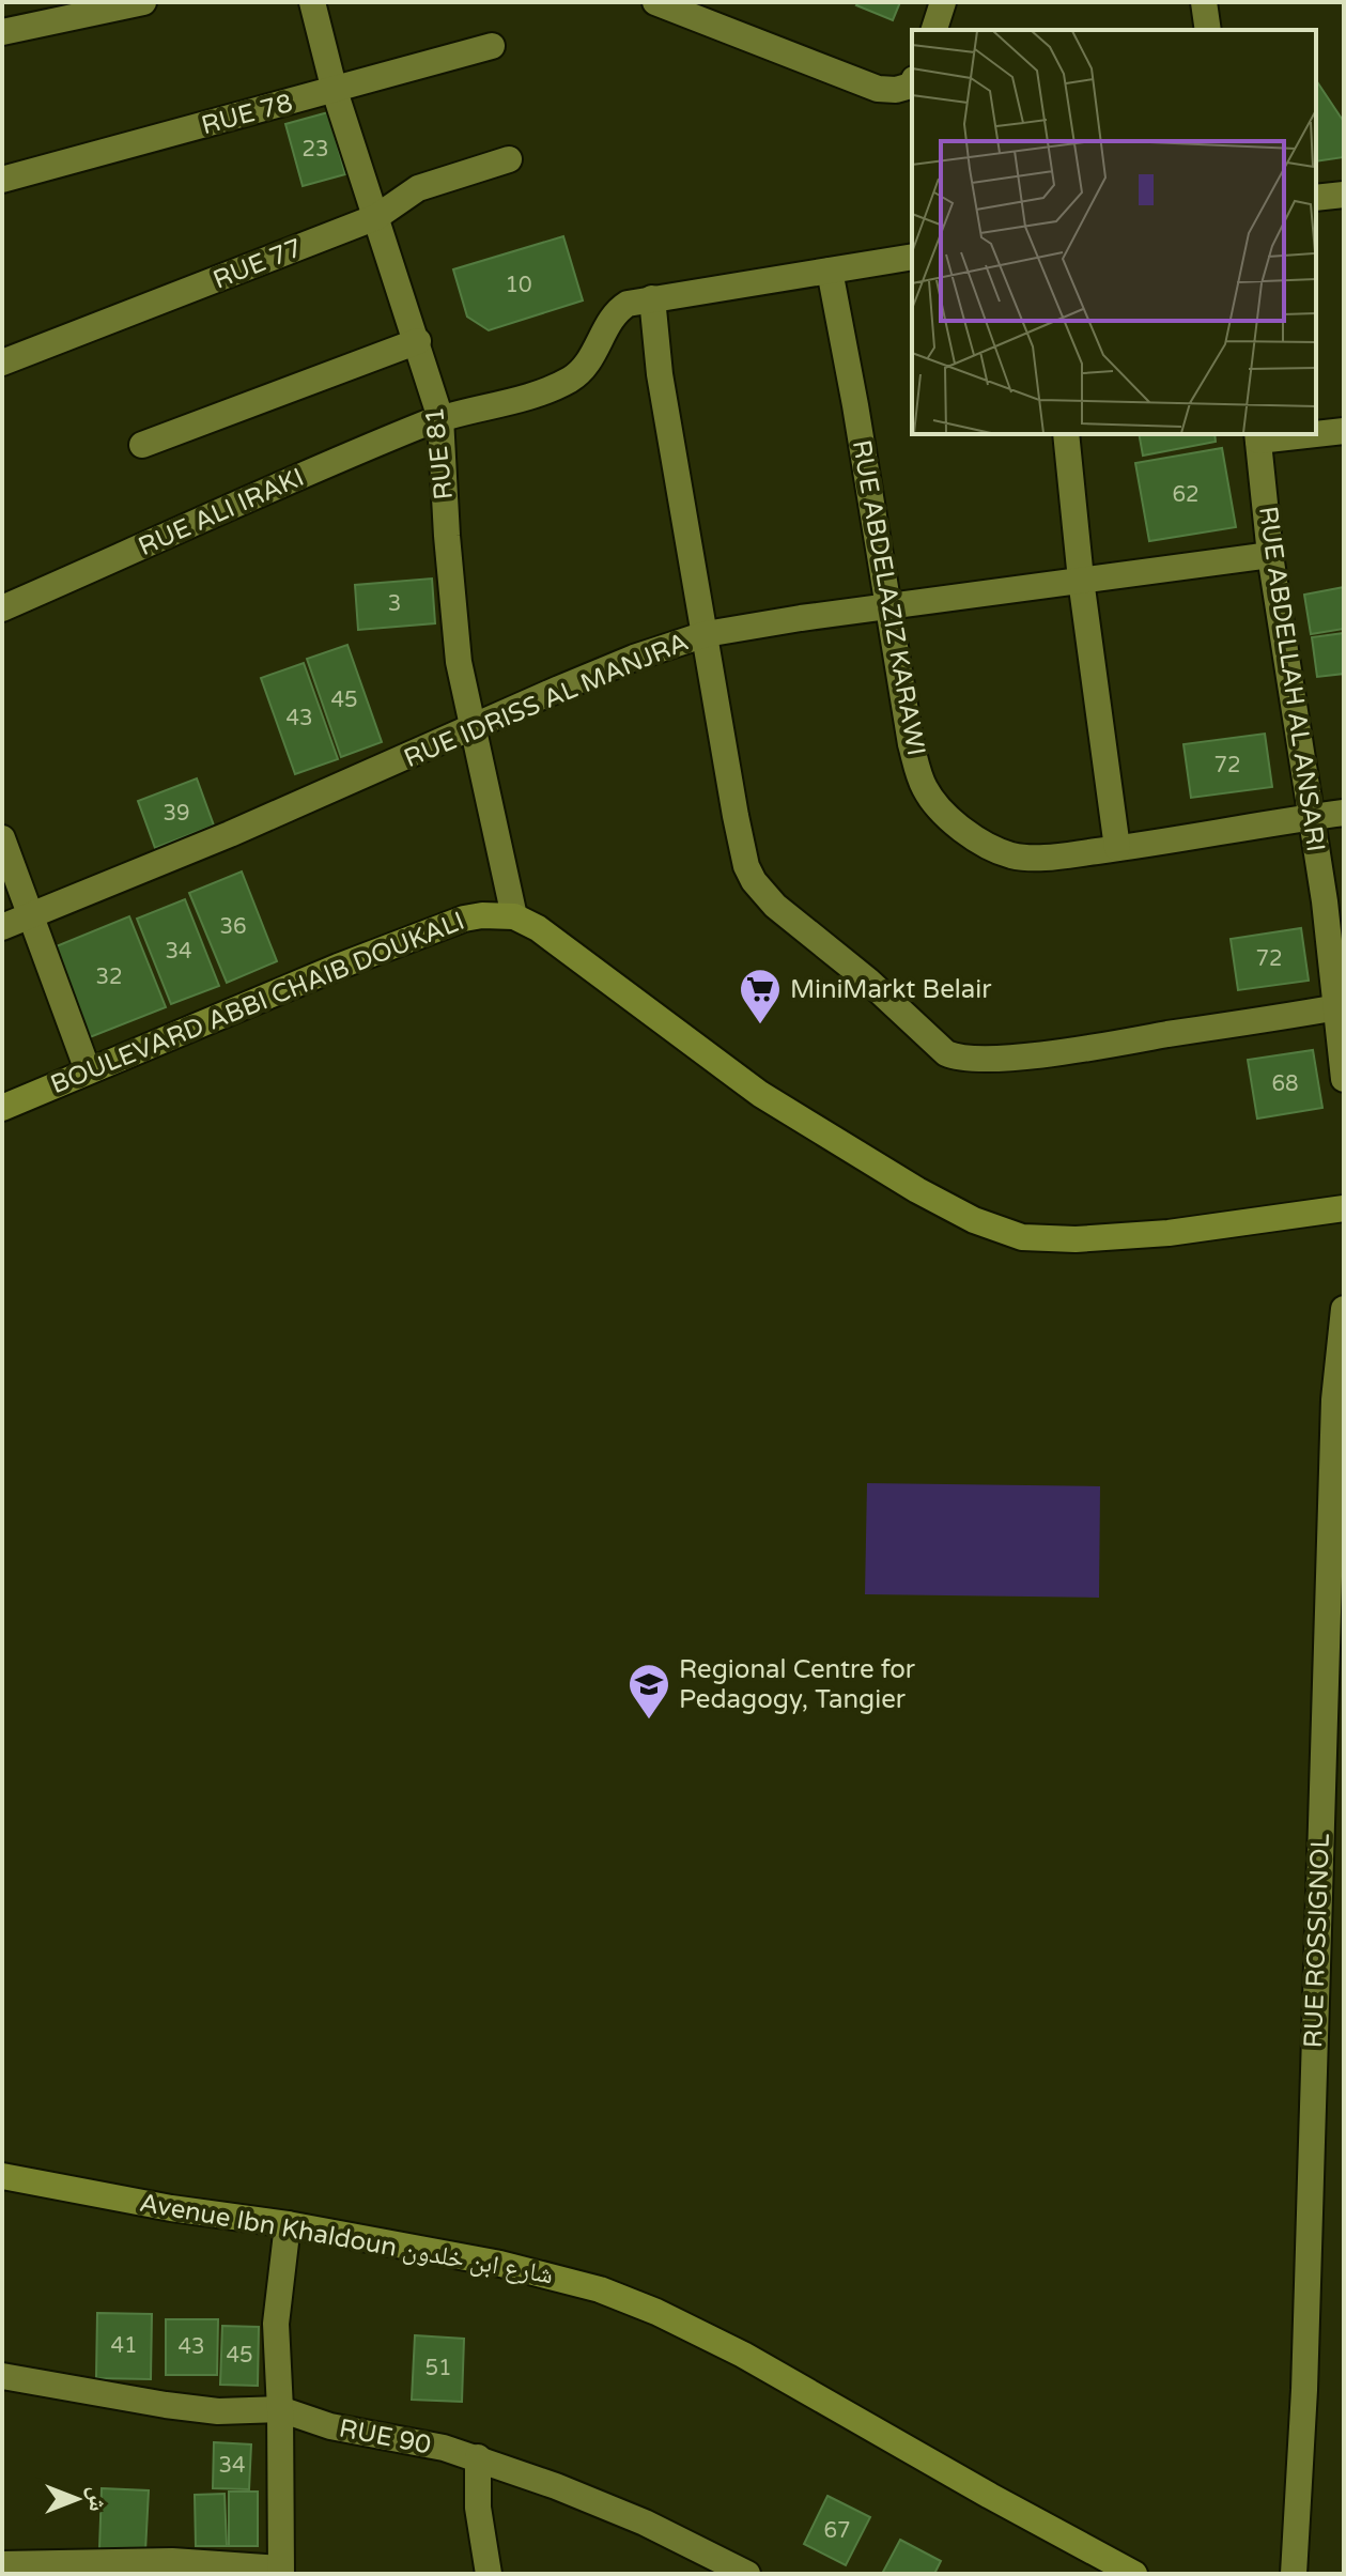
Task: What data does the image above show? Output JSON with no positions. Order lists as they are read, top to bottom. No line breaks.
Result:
{"streets":{"street":["RUE 78","RUE 77","RUE 81","RUE ALI IRAKI","RUE ABDELAZIZ KARAWI","RUE ABDELLAH AL ANSARI","RUE IDRISS AL MANJRA","BOULEVARD ABBI CHAIB DOUKALI","RUE ROSSIGNOL","Avenue Ibn Khaldoun شارع ابن خلدون","RUE 90"]},"crossings":[["RUE 78","RUE 81"],["RUE 77","RUE 81"],["RUE 81","RUE ALI IRAKI"],["RUE 81","RUE IDRISS AL MANJRA"],["RUE 81","BOULEVARD ABBI CHAIB DOUKALI"],["RUE ALI IRAKI","RUE ABDELAZIZ KARAWI"],["RUE ABDELAZIZ KARAWI","RUE ABDELLAH AL ANSARI"],["RUE ABDELAZIZ KARAWI","RUE IDRISS AL MANJRA"],["RUE ABDELLAH AL ANSARI","RUE IDRISS AL MANJRA"]],"places":{"supermarket":["MiniMarkt Belair"],"school or university":["Regional Centre for Pedagogy, Tangier"]},"house_numbers":["23","10","62","3","45","43","72","39","36","34","72","32","68","41","43","45","51","34","67"],"north":"right"}
